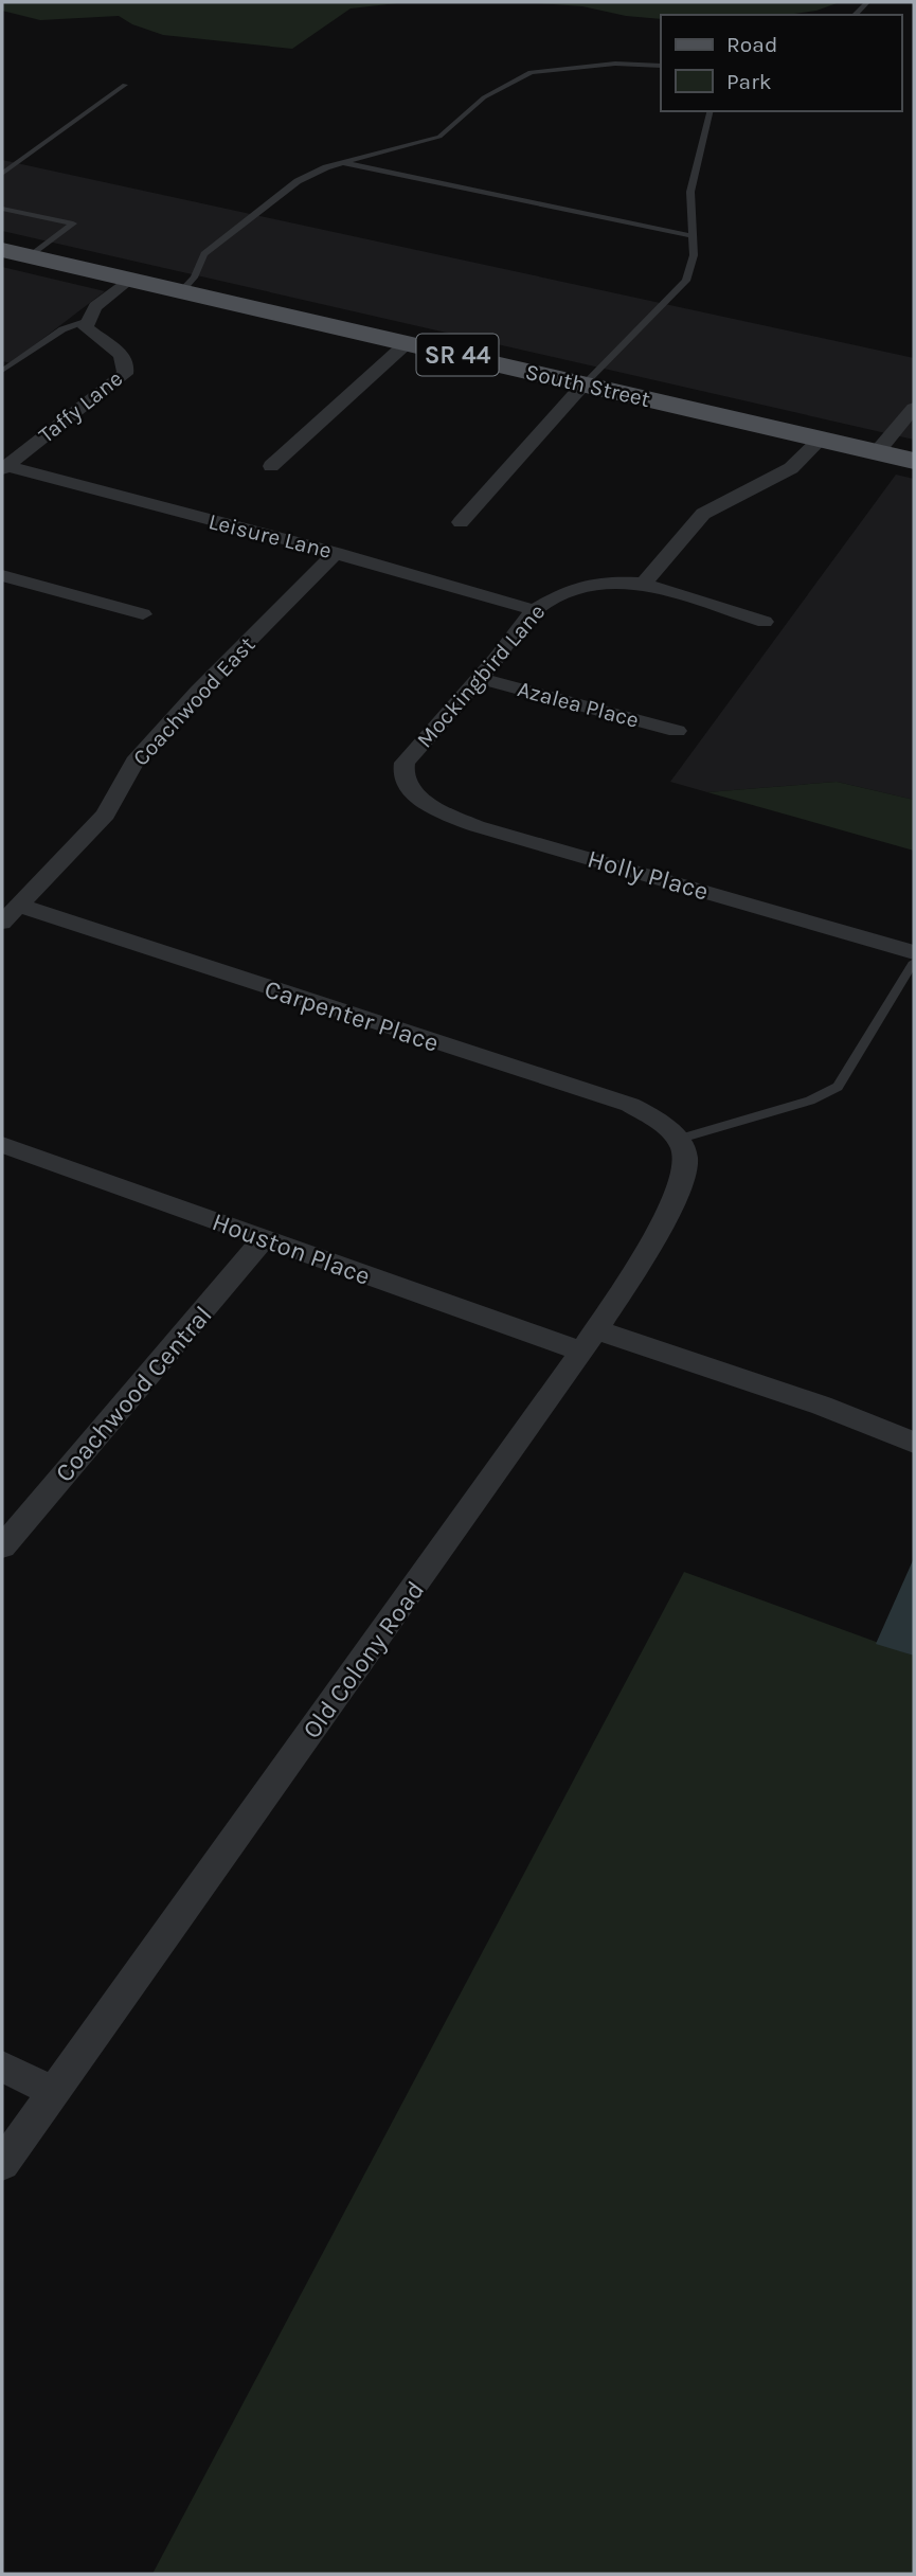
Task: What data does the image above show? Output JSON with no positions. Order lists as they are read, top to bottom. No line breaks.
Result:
{"streets":{"main road":["SR 44","South Street"],"street":["Taffy Lane","Leisure Lane","Mockingbird Lane","Coachwood East","Azalea Place","Holly Place","Carpenter Place","Houston Place","Coachwood Central","Old Colony Road"]},"crossings":[["Taffy Lane","Leisure Lane"],["Leisure Lane","Mockingbird Lane"],["Leisure Lane","Coachwood East"],["Mockingbird Lane","Azalea Place"],["Mockingbird Lane","Holly Place"],["Coachwood East","Carpenter Place"],["Carpenter Place","Old Colony Road"],["Houston Place","Coachwood Central"],["Houston Place","Old Colony Road"]],"legend":["Road","Park"]}
